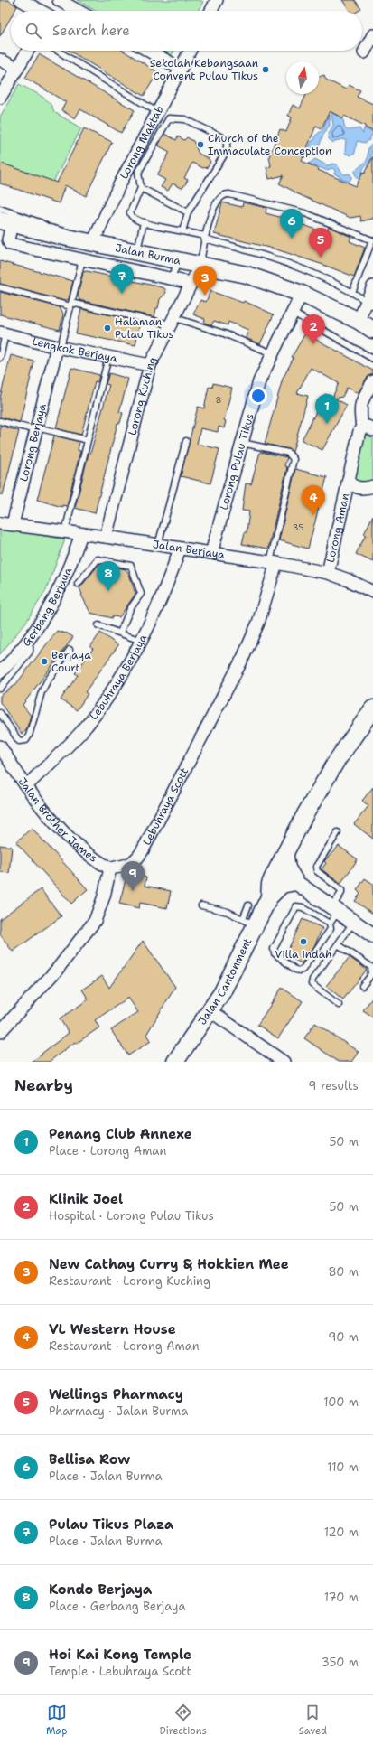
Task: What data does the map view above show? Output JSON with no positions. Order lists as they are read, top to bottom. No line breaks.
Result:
{"streets":{"main road":["Jalan Burma","Jalan Cantonment"],"street":["Lorong Maktab","Lengkok Berjaya","Lorong Kuching","Lorong Berjaya","Lorong Pulau Tikus","Lorong Aman","Jalan Berjaya","Gerbang Berjaya","Lebuhraya Berjaya","Lebuhraya Scott","Jalan Brother James"]},"crossings":[["Lorong Maktab","Jalan Burma"],["Jalan Burma","Lorong Kuching"],["Jalan Burma","Lorong Pulau Tikus"],["Lengkok Berjaya","Lorong Kuching"],["Lengkok Berjaya","Lorong Berjaya"],["Lorong Kuching","Jalan Berjaya"],["Lorong Berjaya","Jalan Berjaya"],["Lorong Pulau Tikus","Jalan Berjaya"],["Lorong Aman","Jalan Berjaya"],["Jalan Berjaya","Gerbang Berjaya"],["Jalan Berjaya","Lebuhraya Berjaya"],["Jalan Berjaya","Lebuhraya Scott"],["Lebuhraya Berjaya","Jalan Brother James"],["Lebuhraya Scott","Jalan Brother James"]],"places":["Sekolah Kebangsaan Convent Pulau Tikus","Church of the Immaculate Conception","Halaman Pulau Tikus","Berjaya Court","Villa indah"],"house_numbers":["8","35"],"north":"top","page":{"search":"Search here","pins":["6","5","7","3","2","1","4","8","9"],"heading":["Nearby","9 results"],"list":[{"mark":"1","name":"Penang Club Annexe","note":"Place · Lorong Aman","value":"50 m"},{"mark":"2","name":"Klinik Joel","note":"Hospital · Lorong Pulau Tikus","value":"50 m"},{"mark":"3","name":"New Cathay Curry & Hokkien Mee","note":"Restaurant · Lorong Kuching","value":"80 m"},{"mark":"4","name":"VL Western House","note":"Restaurant · Lorong Aman","value":"90 m"},{"mark":"5","name":"Wellings Pharmacy","note":"Pharmacy · Jalan Burma","value":"100 m"},{"mark":"6","name":"Bellisa Row","note":"Place · Jalan Burma","value":"110 m"},{"mark":"7","name":"Pulau Tikus Plaza","note":"Place · Jalan Burma","value":"120 m"},{"mark":"8","name":"Kondo Berjaya","note":"Place · Gerbang Berjaya","value":"170 m"},{"mark":"9","name":"Hoi Kai Kong Temple","note":"Temple · Lebuhraya Scott","value":"350 m"}],"nav":["Map","Directions","Saved"]}}
